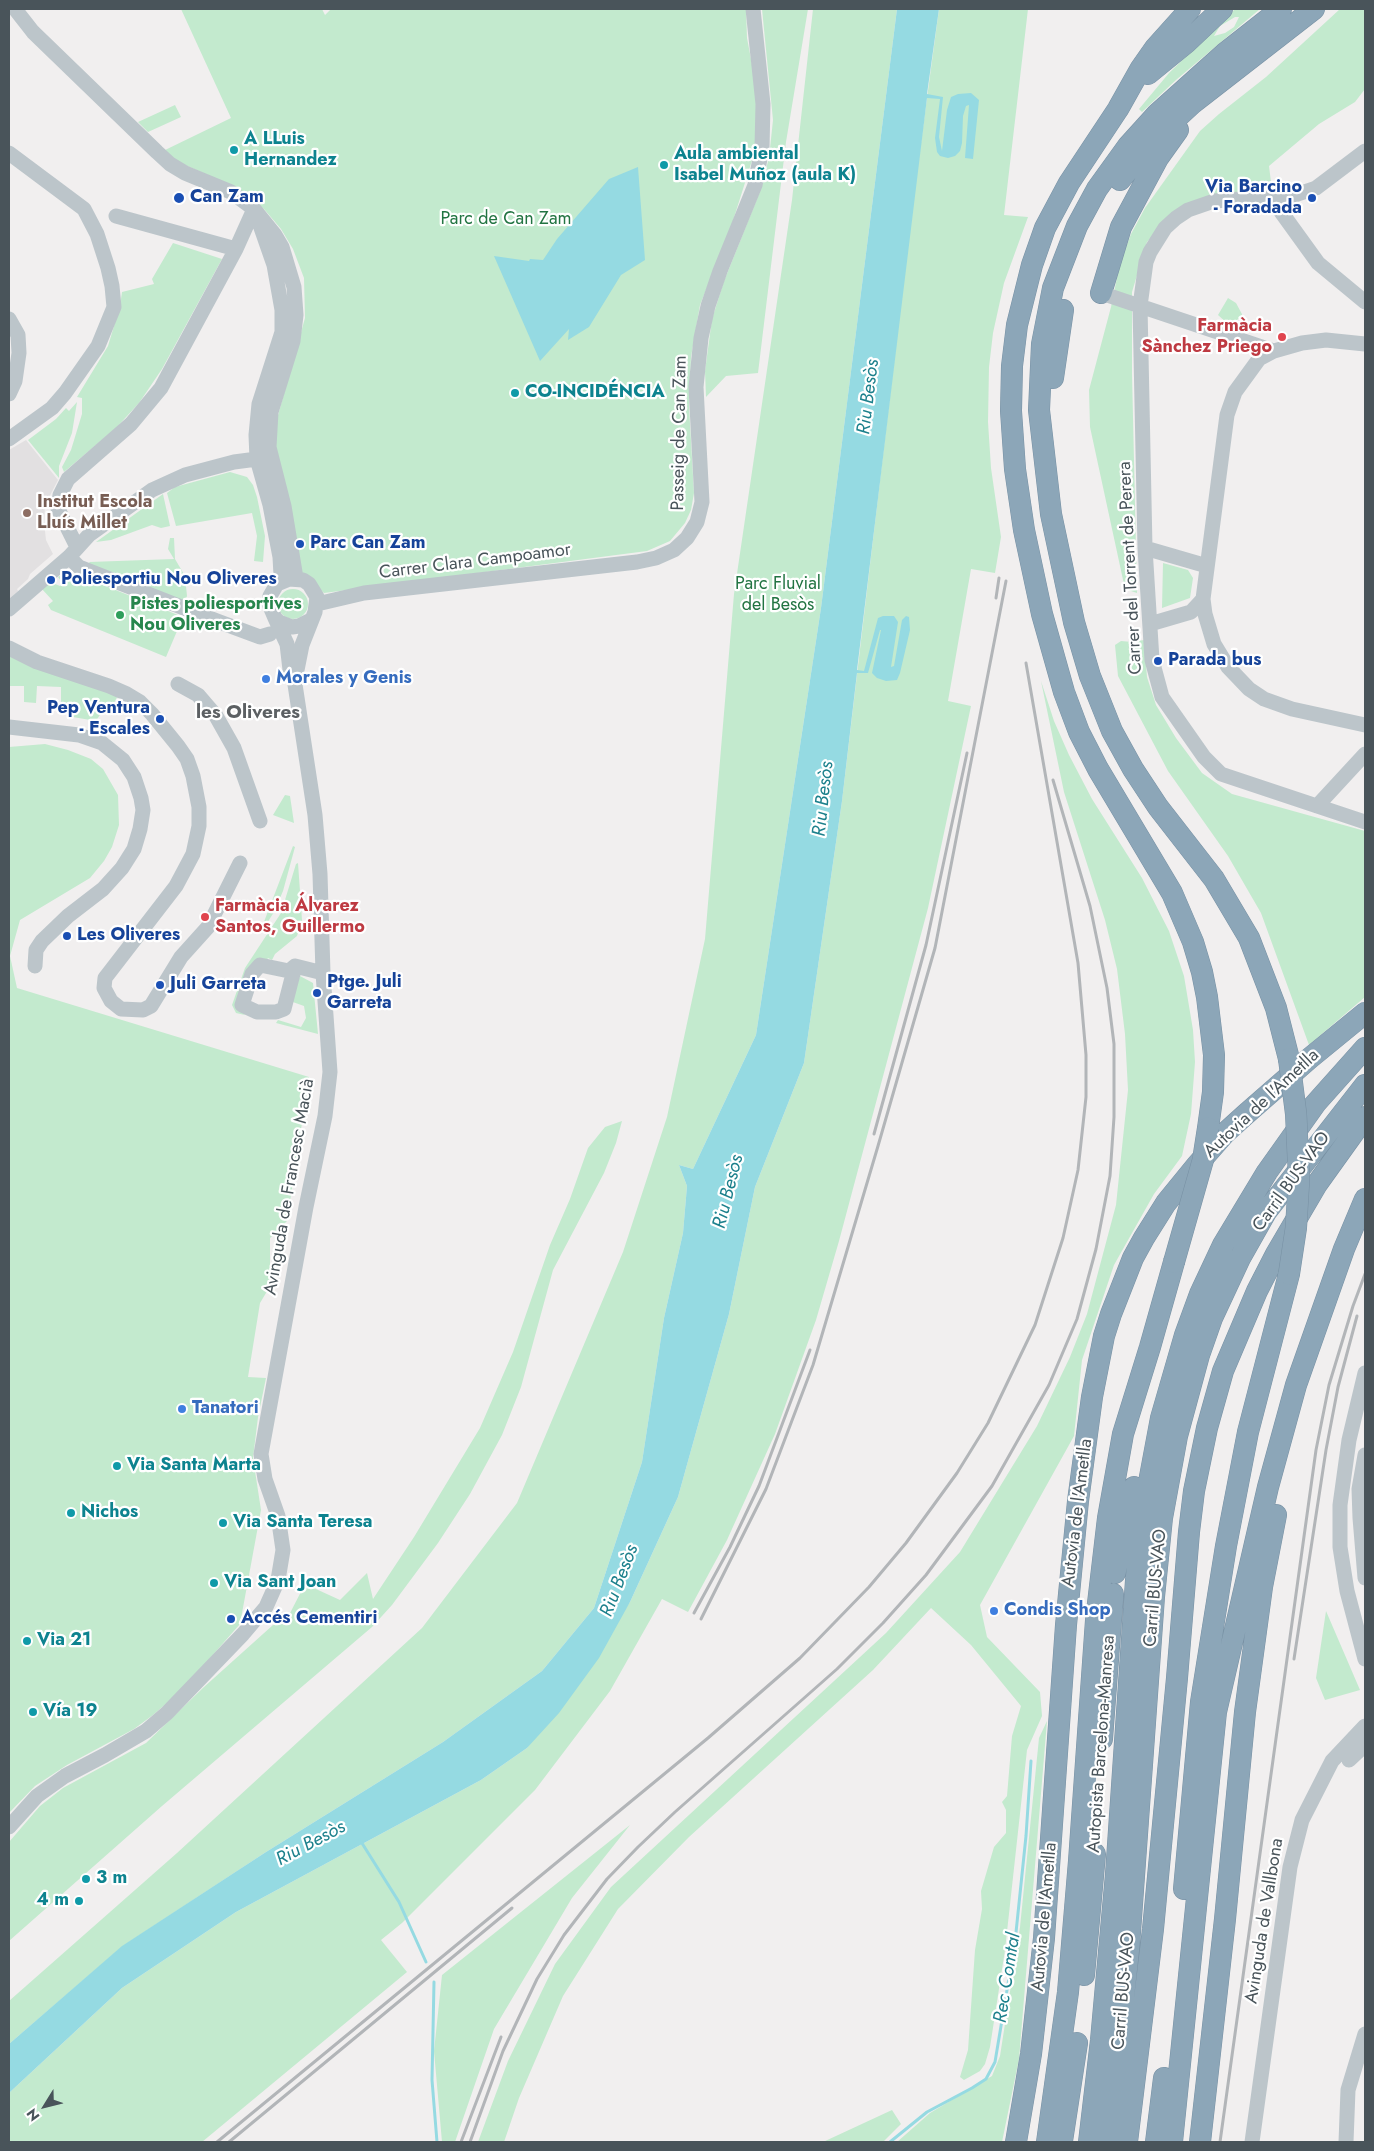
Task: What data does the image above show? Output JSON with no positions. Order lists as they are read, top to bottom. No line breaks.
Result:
{"streets":{"highway":["Autovia de l'Ametlla","Carril BUS-VAO","Autopista Barcelona-Manresa"],"street":["Passeig de Can Zam","Carrer Clara Campoamor","Carrer del Torrent de Perera","Avinguda de Francesc Macià","Avinguda de Vallbona"]},"crossings":[["Passeig de Can Zam","Carrer Clara Campoamor"],["Carrer Clara Campoamor","Avinguda de Francesc Macià"]],"districts":["les Oliveres"],"water":["Riu Besòs","Rec Comtal"],"parks":["Parc de Can Zam","Parc Fluvial del Besòs"],"places":["A LLuis Hernandez","Aula ambiental Isabel Muñoz (aula K)","Can Zam","Via Barcino - Foradada","Farmàcia Sànchez Priego","CO-INCIDÉNCIA","Institut Escola Lluís Millet","Parc Can Zam","Poliesportiu Nou Oliveres","Pistes poliesportives Nou Oliveres","Parada bus","Morales y Genis","Pep Ventura - Escales","Farmàcia Álvarez Santos, Guillermo","Les Oliveres","Juli Garreta","Ptge. Juli Garreta","Tanatori","Via Santa Marta","Nichos","Via Santa Teresa","Via Sant Joan","Condis Shop","Accés Cementiri","Via 21","Vía 19","3 m","4 m"],"north":"bottom left"}
